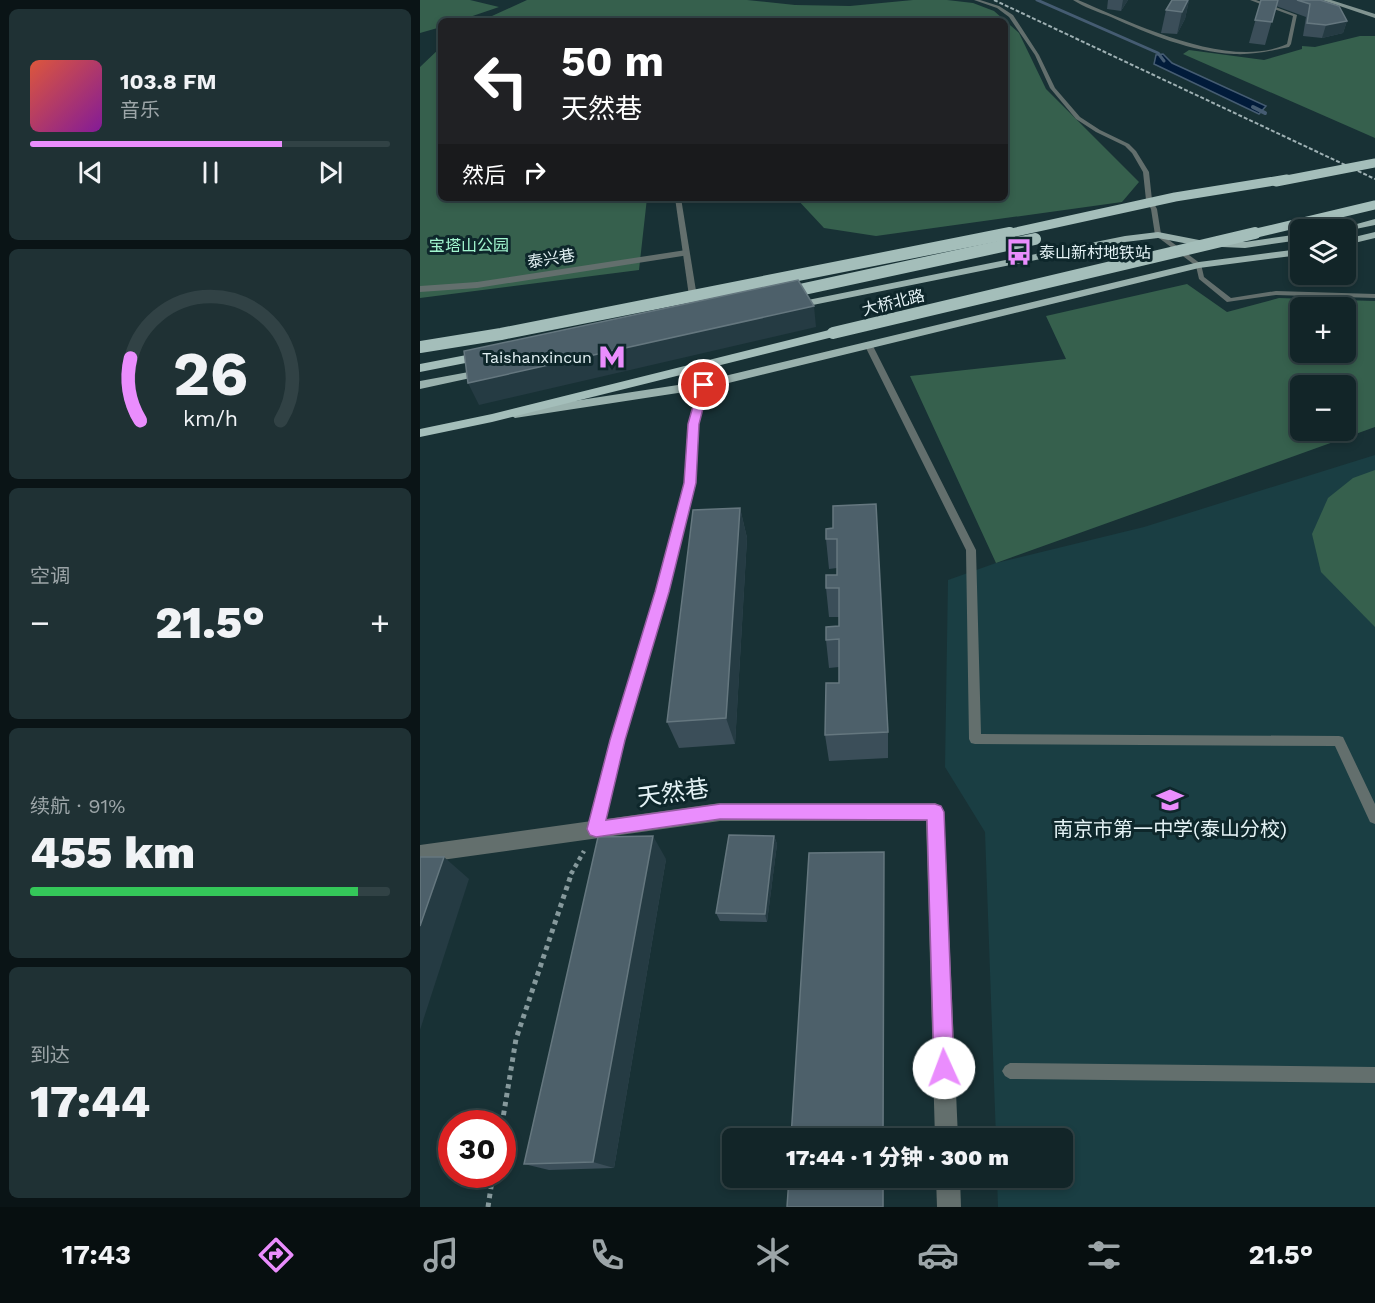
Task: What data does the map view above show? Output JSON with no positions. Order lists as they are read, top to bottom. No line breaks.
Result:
{"streets":{"highway":["大桥北路"],"street":["泰兴巷","天然巷"]},"parks":["宝塔山公园"],"places":{"bus stop":["泰山新村地铁站"],"metro station":["Taishanxincun"],"school or university":["南京市第一中学(泰山分校)"]},"page":{"turn":["50 m","天然巷"],"song":["103.8 FM","音乐"],"then":"然后","map_buttons":["+","−"],"tile":["空调",["续航 · 91%","455 km"],["到达","17:44"]],"heat":["−","21.5°","+"],"limit":"30","trip":"17:44 · 1 分钟 · 300 m","tabs":["17:43","21.5°"],"gauge":["26","km/h"]}}
